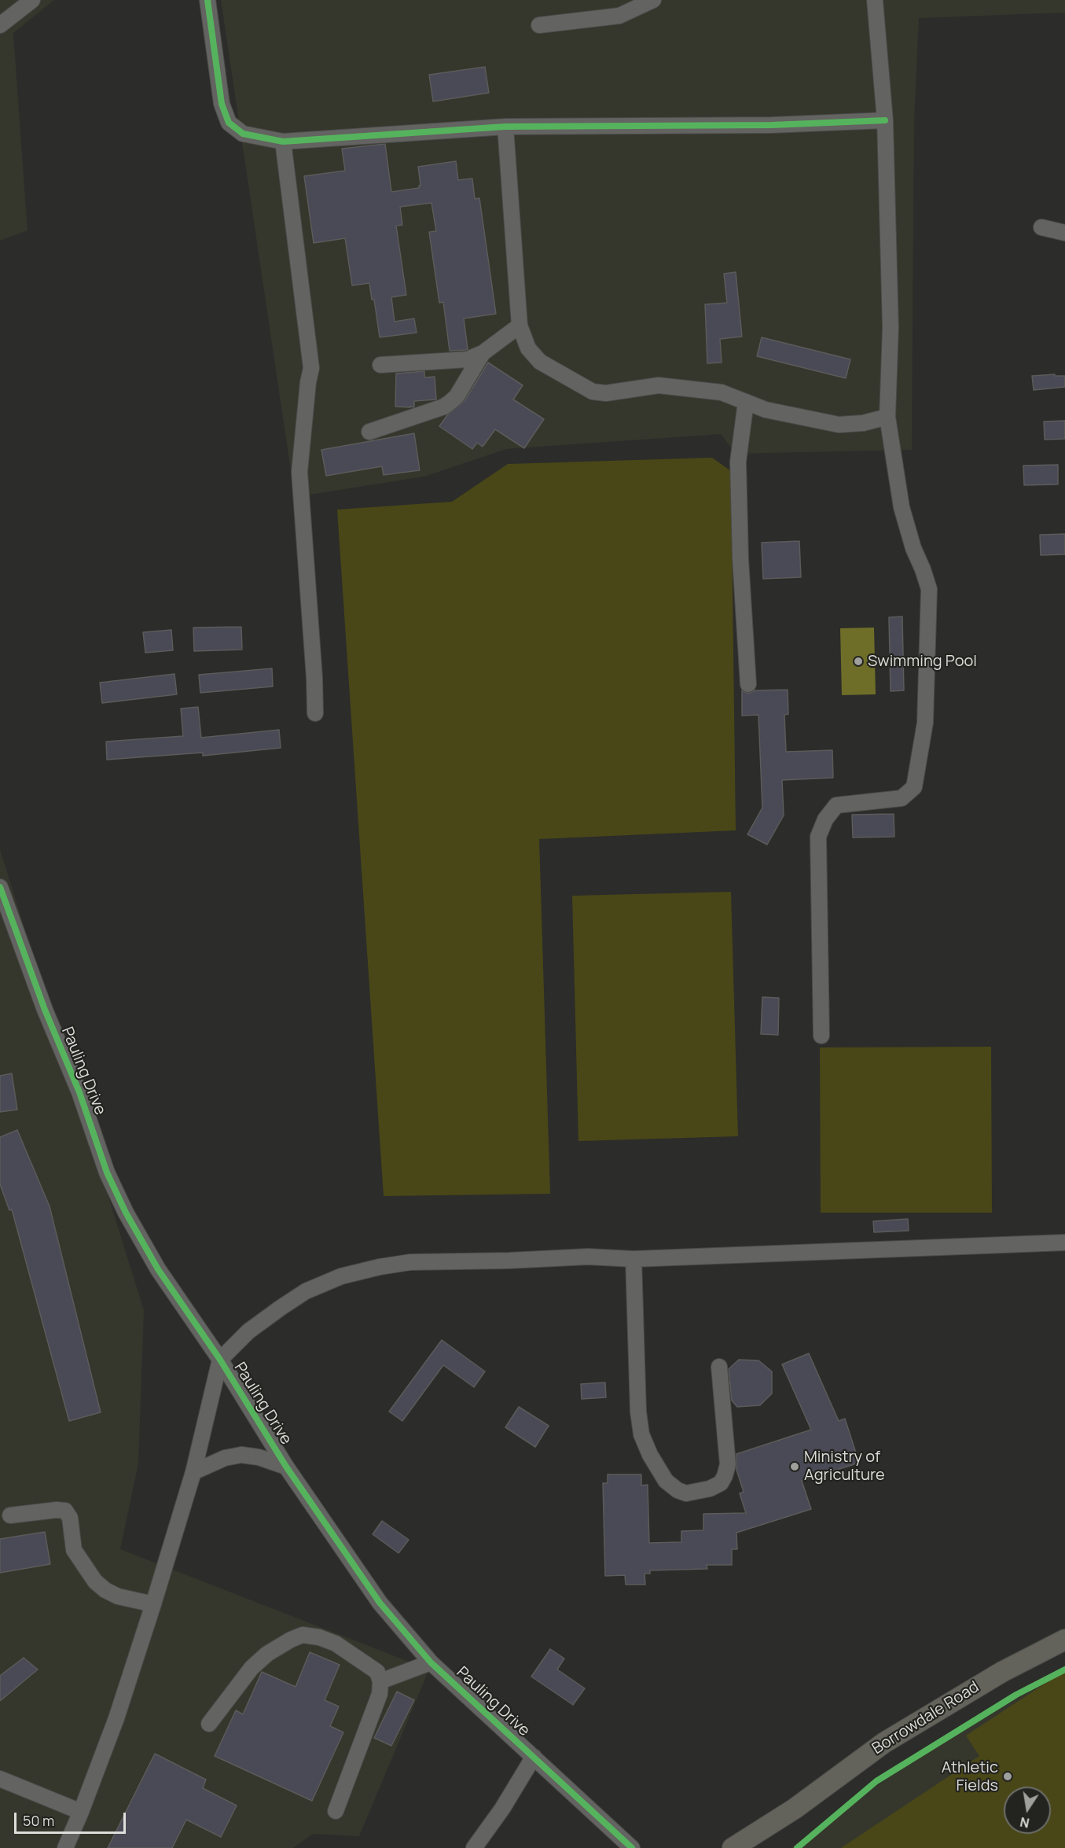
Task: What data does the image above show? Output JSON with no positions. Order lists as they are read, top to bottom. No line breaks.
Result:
{"streets":{"main road":["Borrowdale Road"],"street":["Pauling Drive"]},"places":["Swimming Pool","Ministry of Agriculture","Athletic Fields"],"scale_bar":"50 m","north":"bottom"}
